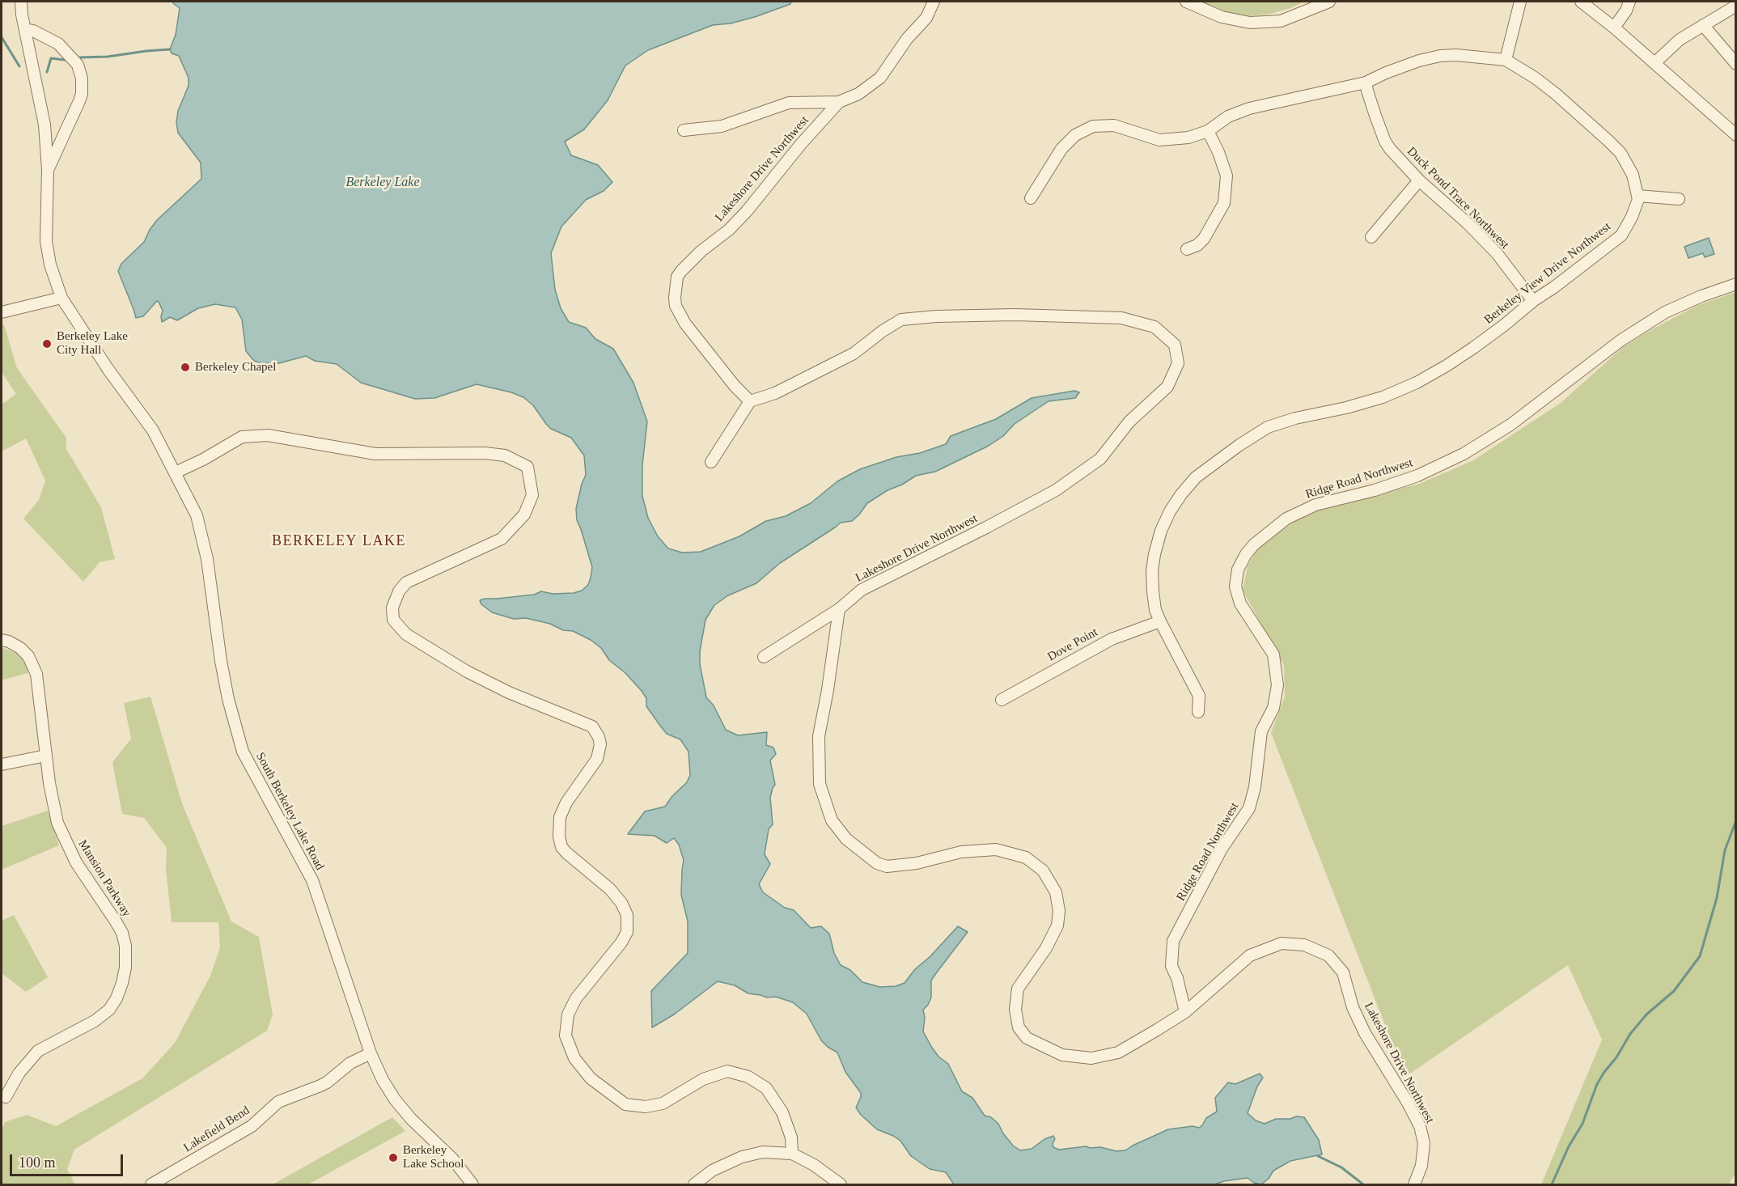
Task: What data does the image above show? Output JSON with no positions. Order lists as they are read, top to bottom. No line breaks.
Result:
{"streets":{"street":["Lakeshore Drive Northwest","Duck Pond Trace Northwest","Berkeley View Drive Northwest","Ridge Road Northwest","Dove Point","South Berkeley Lake Road","Mansion Parkway","Lakefield Bend"]},"crossings":[["Lakeshore Drive Northwest","Ridge Road Northwest"],["Duck Pond Trace Northwest","Berkeley View Drive Northwest"],["Berkeley View Drive Northwest","Dove Point"],["South Berkeley Lake Road","Lakefield Bend"]],"districts":["BERKELEY LAKE"],"water":["Berkeley Lake"],"places":["Berkeley Lake City Hall","Berkeley Chapel","Berkeley Lake School"],"scale_bar":"100 m"}
